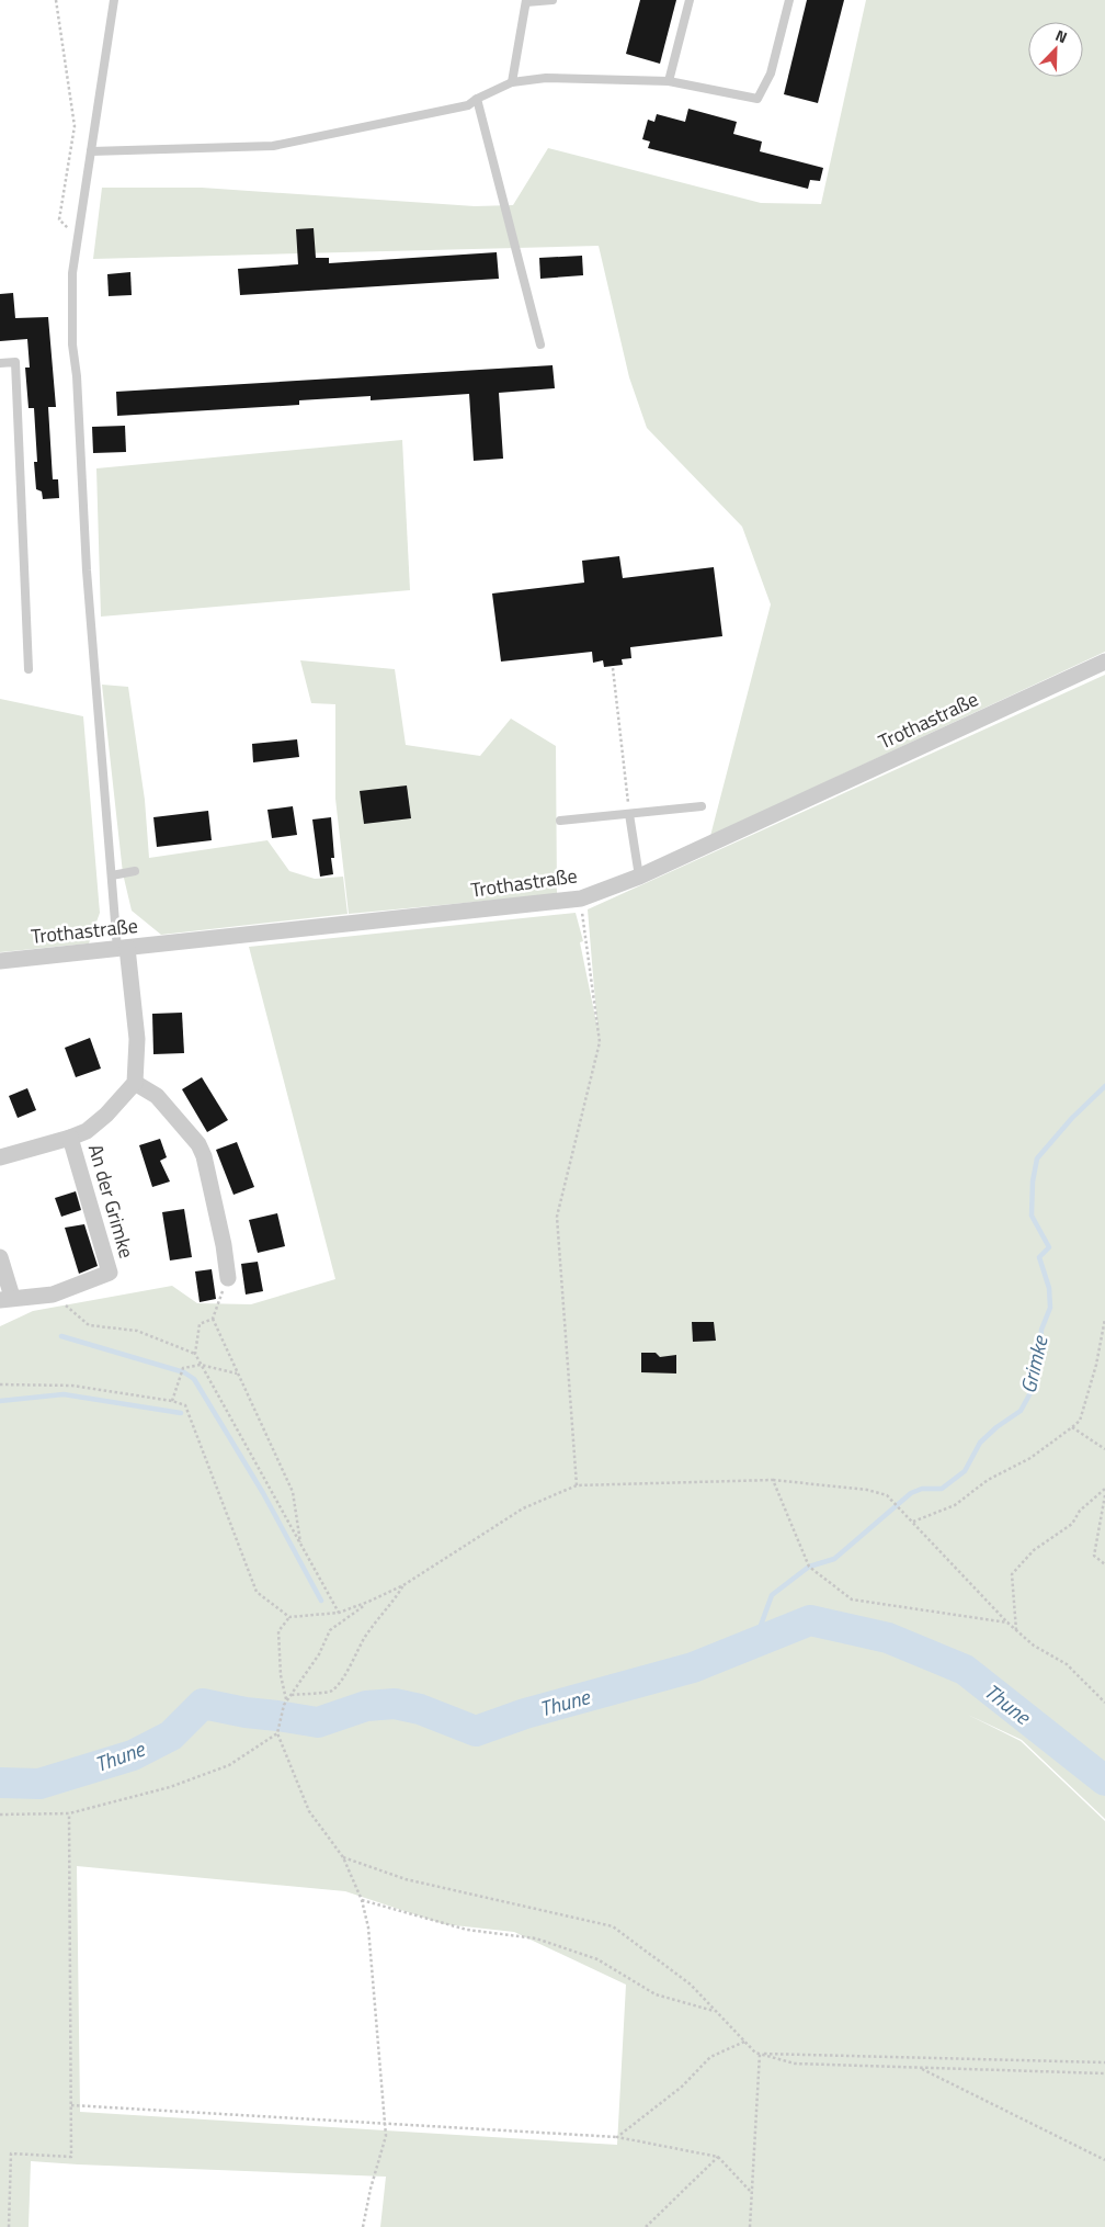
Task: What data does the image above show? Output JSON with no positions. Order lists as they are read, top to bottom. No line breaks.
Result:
{"streets":{"street":["Trothastraße","An der Grimke"]},"water":["Grimke","Thune"],"north":"top right"}
